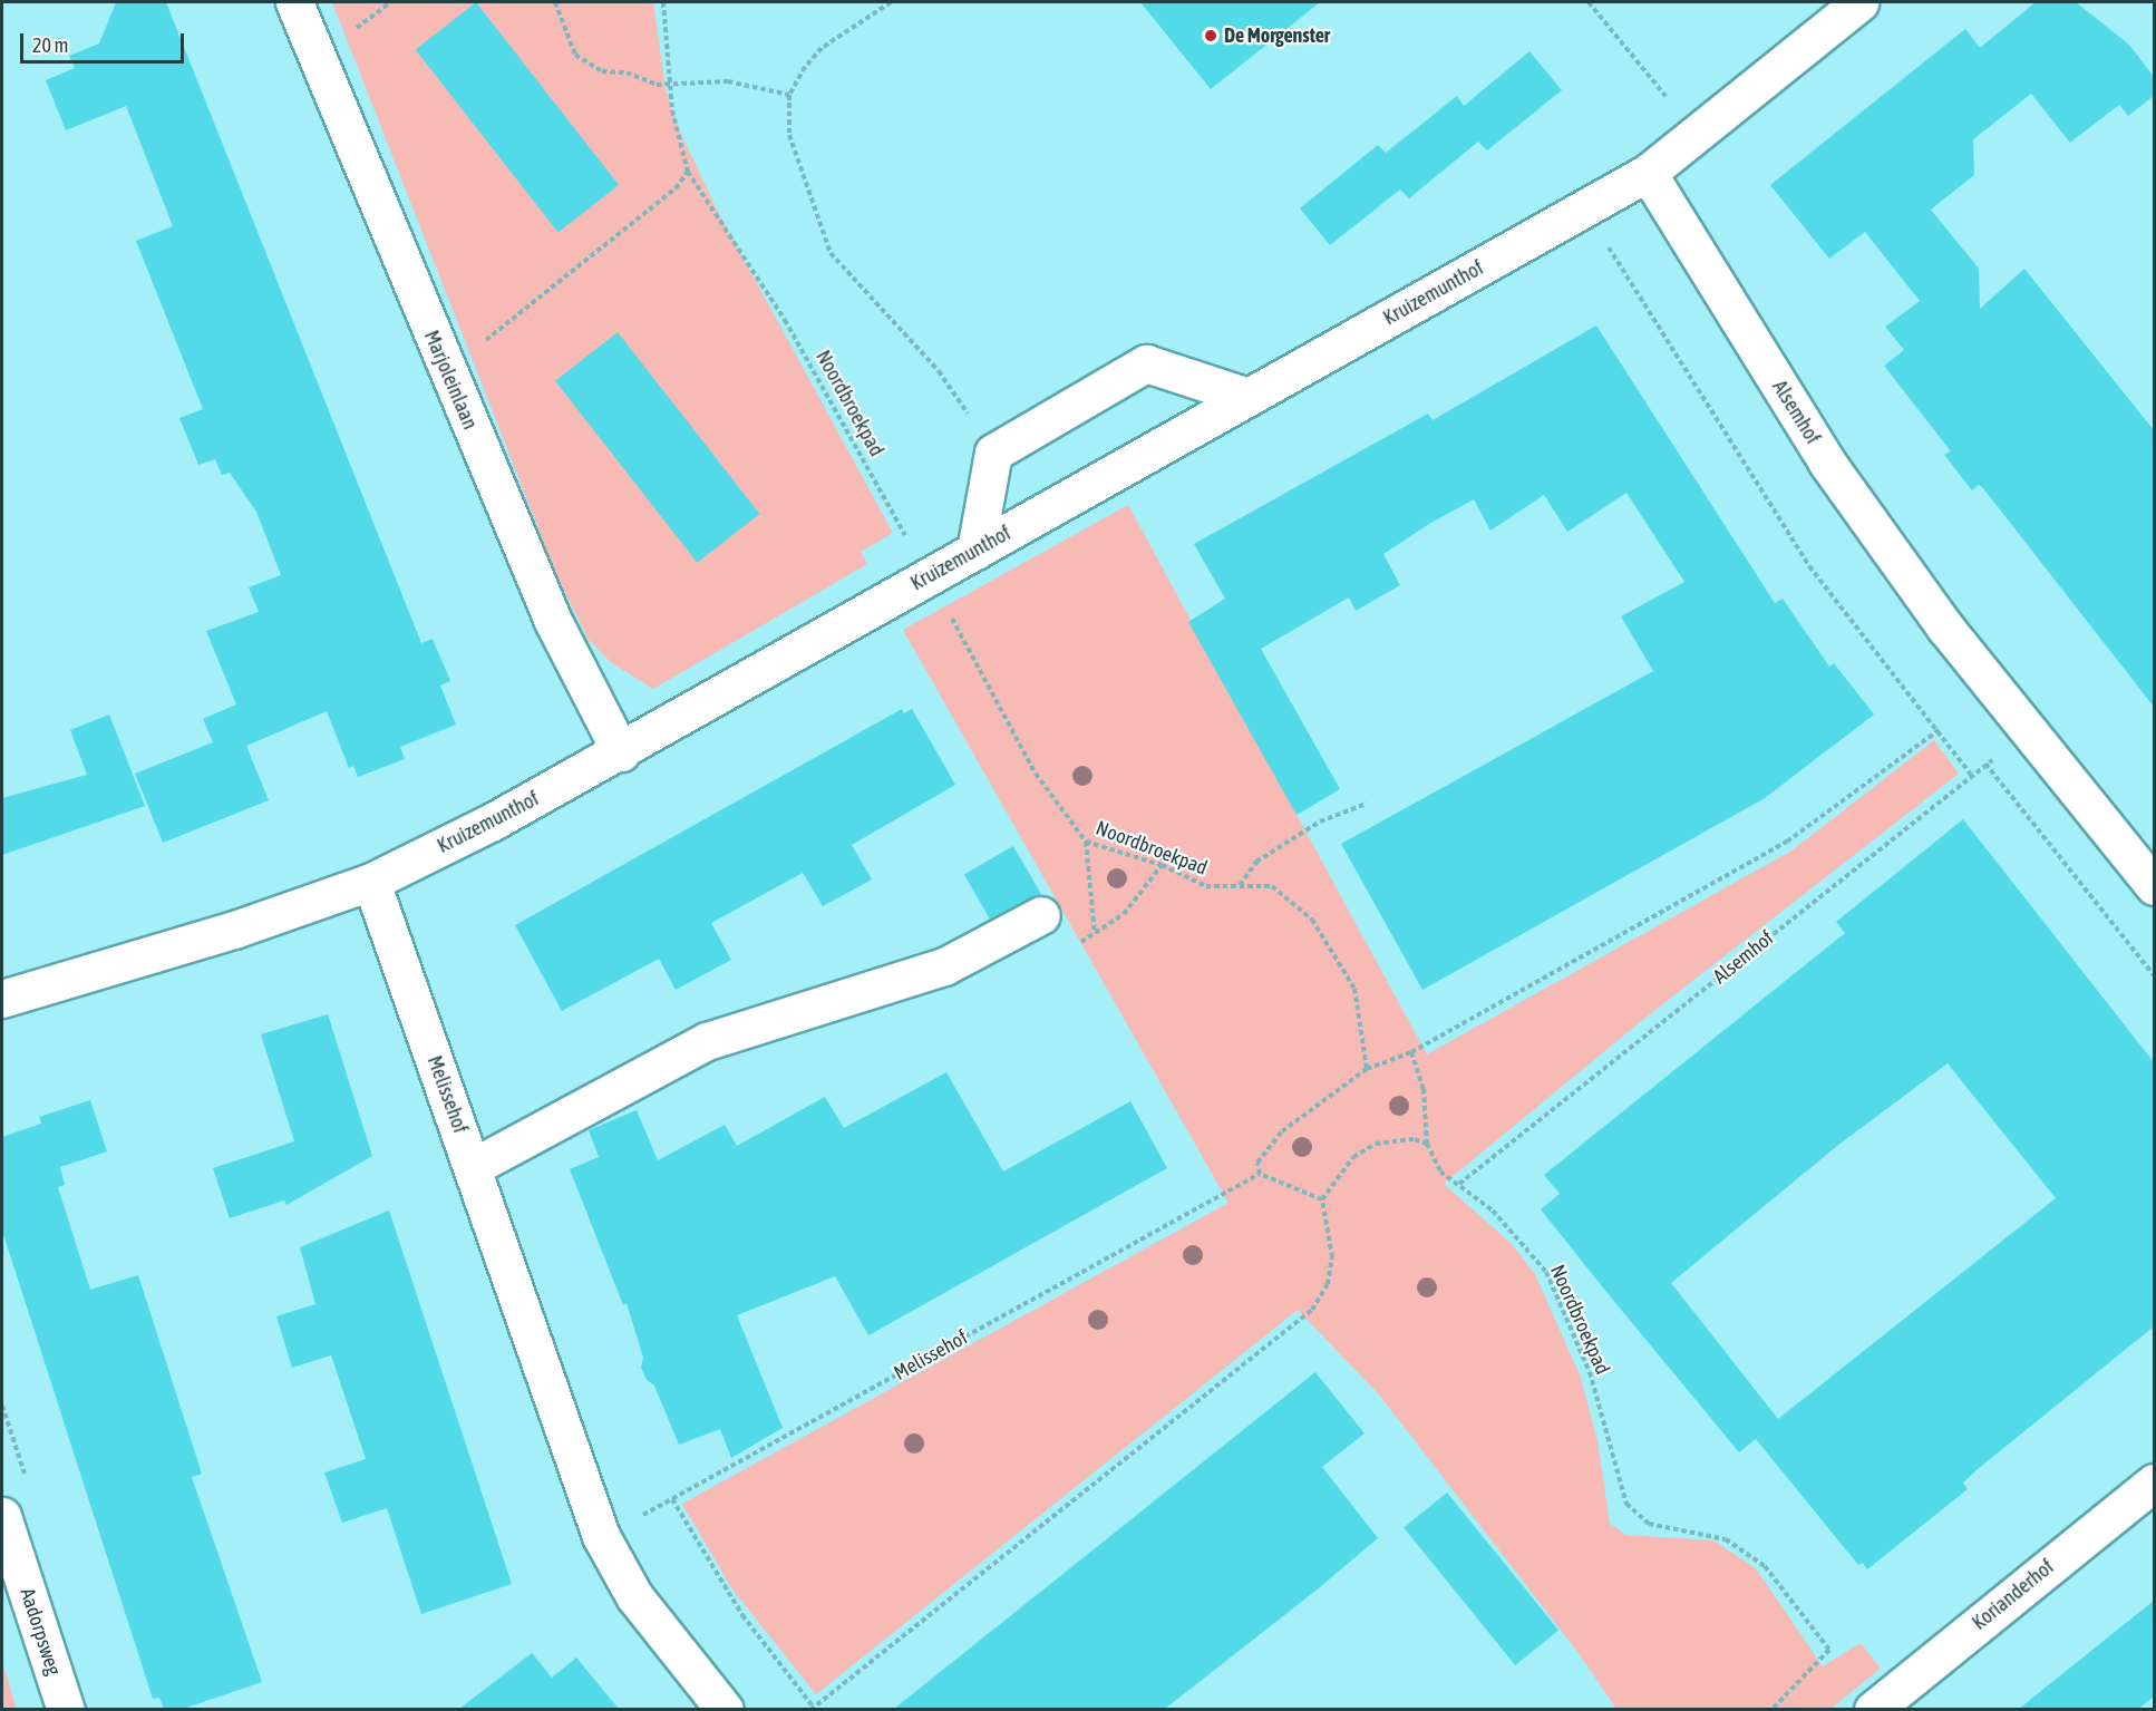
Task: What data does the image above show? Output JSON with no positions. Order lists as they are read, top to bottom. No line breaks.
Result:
{"streets":{"street":["Kruizemunthof","Marjoleinlaan","Alsemhof","Melissehof","Korianderhof","Aadorpsweg"],"path":["Noordbroekpad"]},"crossings":[["Kruizemunthof","Marjoleinlaan"],["Kruizemunthof","Noordbroekpad"],["Kruizemunthof","Alsemhof"],["Kruizemunthof","Melissehof"],["Noordbroekpad","Alsemhof"]],"places":["De Morgenster"],"scale_bar":"20 m"}
